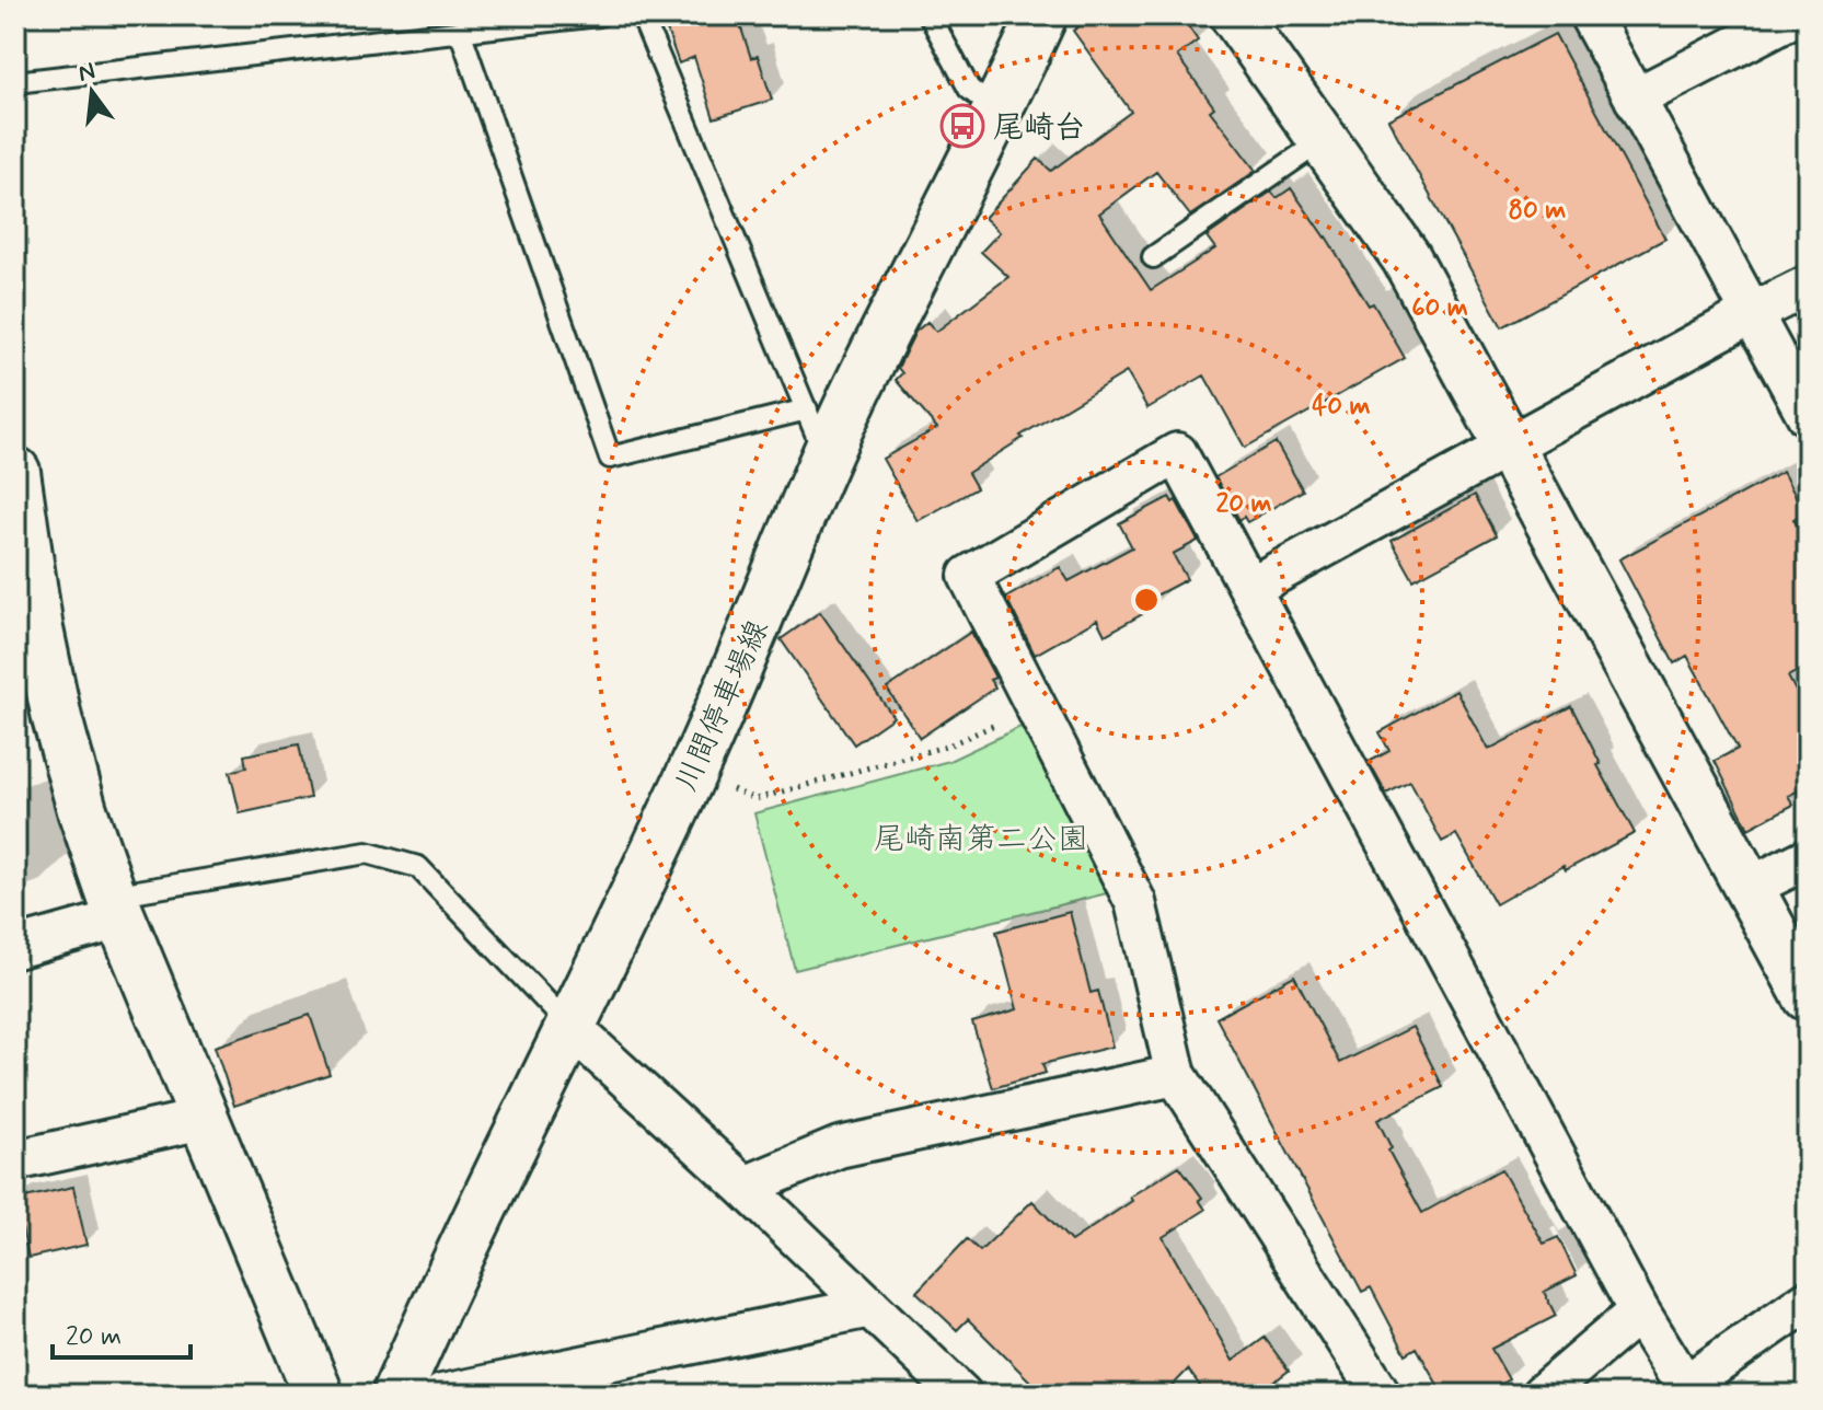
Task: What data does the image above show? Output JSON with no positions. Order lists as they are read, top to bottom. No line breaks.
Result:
{"streets":{"street":["川間停車場線"]},"parks":["尾崎南第二公園"],"places":{"bus stop":["尾崎台"]},"scale_bar":"20 m","north":"top","rings":["80 m","60 m","40 m","20 m"]}
